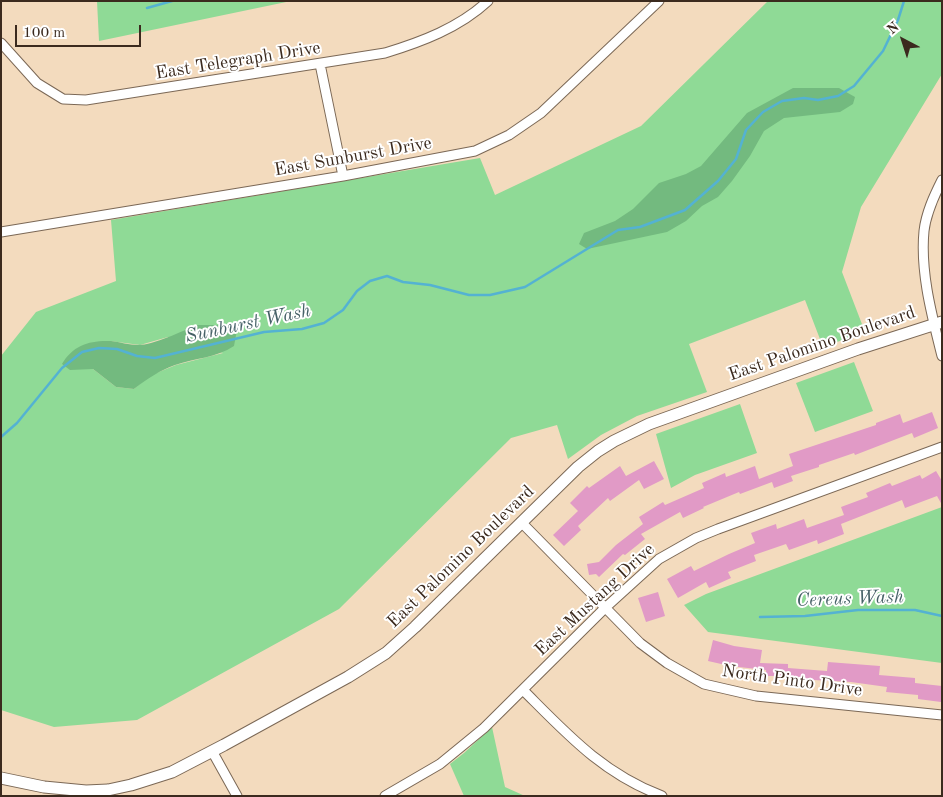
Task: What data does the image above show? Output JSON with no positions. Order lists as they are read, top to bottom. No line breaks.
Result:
{"streets":{"street":["East Telegraph Drive","East Sunburst Drive","East Palomino Boulevard","East Mustang Drive","North Pinto Drive"]},"crossings":[["East Palomino Boulevard","North Pinto Drive"],["East Mustang Drive","North Pinto Drive"]],"water":["Sunburst Wash","Cereus Wash"],"scale_bar":"100 m","north":"top left"}
